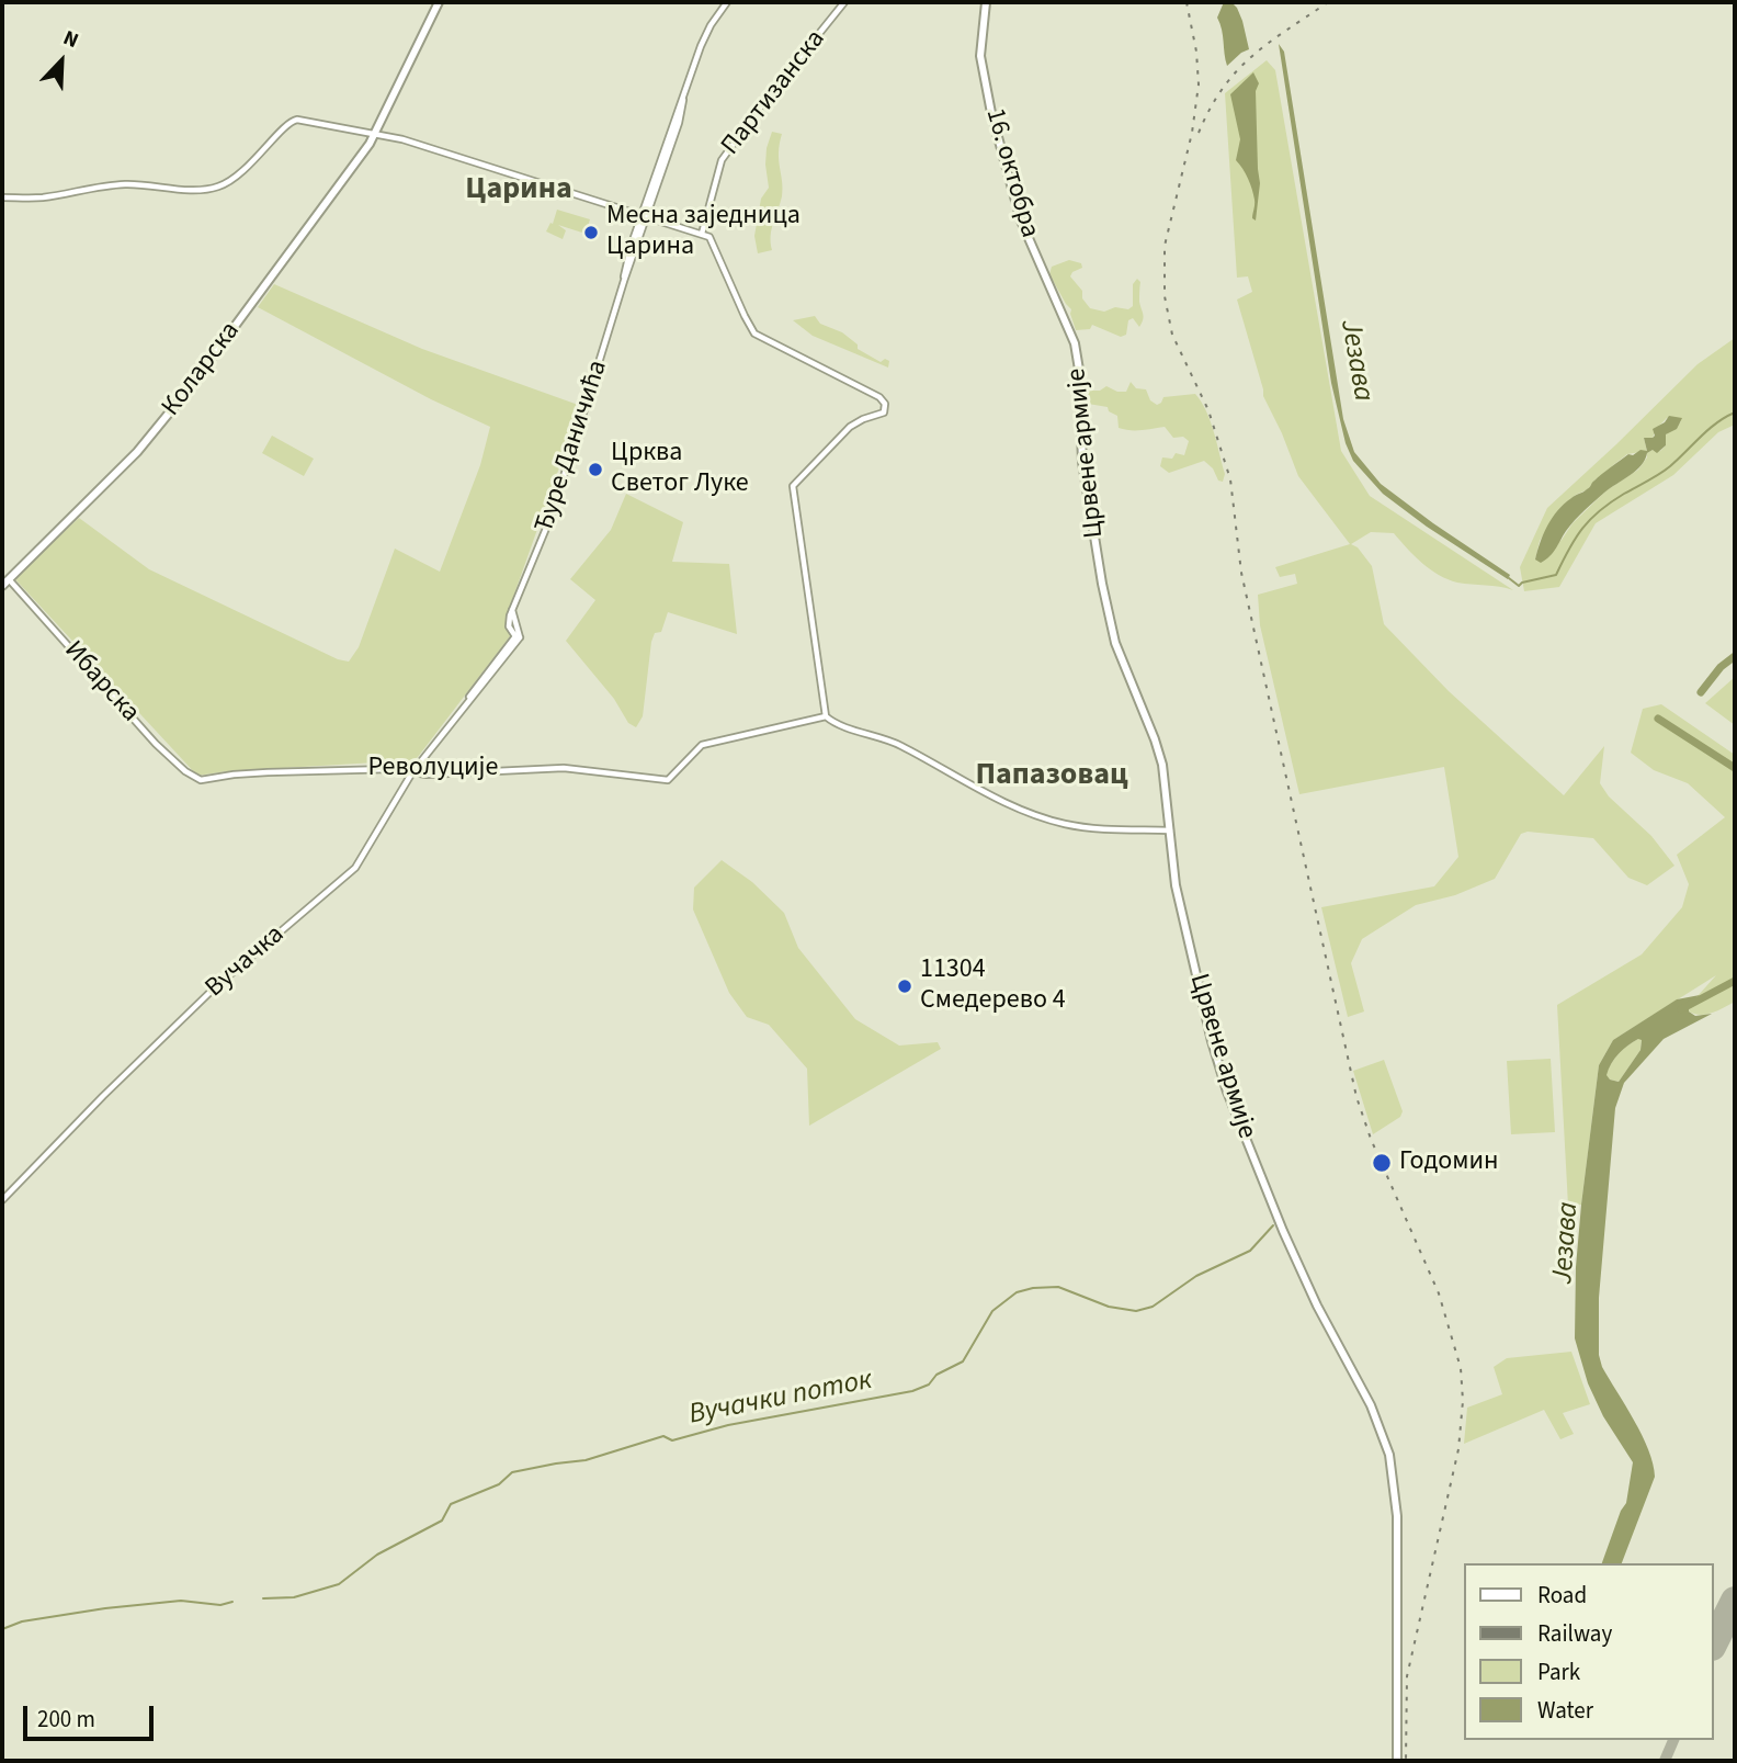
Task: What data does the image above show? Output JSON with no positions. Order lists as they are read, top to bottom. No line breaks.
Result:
{"streets":{"main road":["16. октобра","Коларска","Црвене армије"],"street":["Партизанска","Ђуре Даничића","Ибарска","Револуције","Вучачка"]},"crossings":[["16. октобра","Црвене армије"],["Коларска","Ибарска"],["Ђуре Даничића","Вучачка"],["Ибарска","Револуције"],["Револуције","Вучачка"]],"districts":["Царина","Папазовац"],"water":["Језава","Вучачки поток"],"places":["Месна заједница Царина","Црква Светог Луке","11304 Смедерево 4","Годомин"],"legend":["Road","Railway","Park","Water"],"scale_bar":"200 m","north":"top right"}
